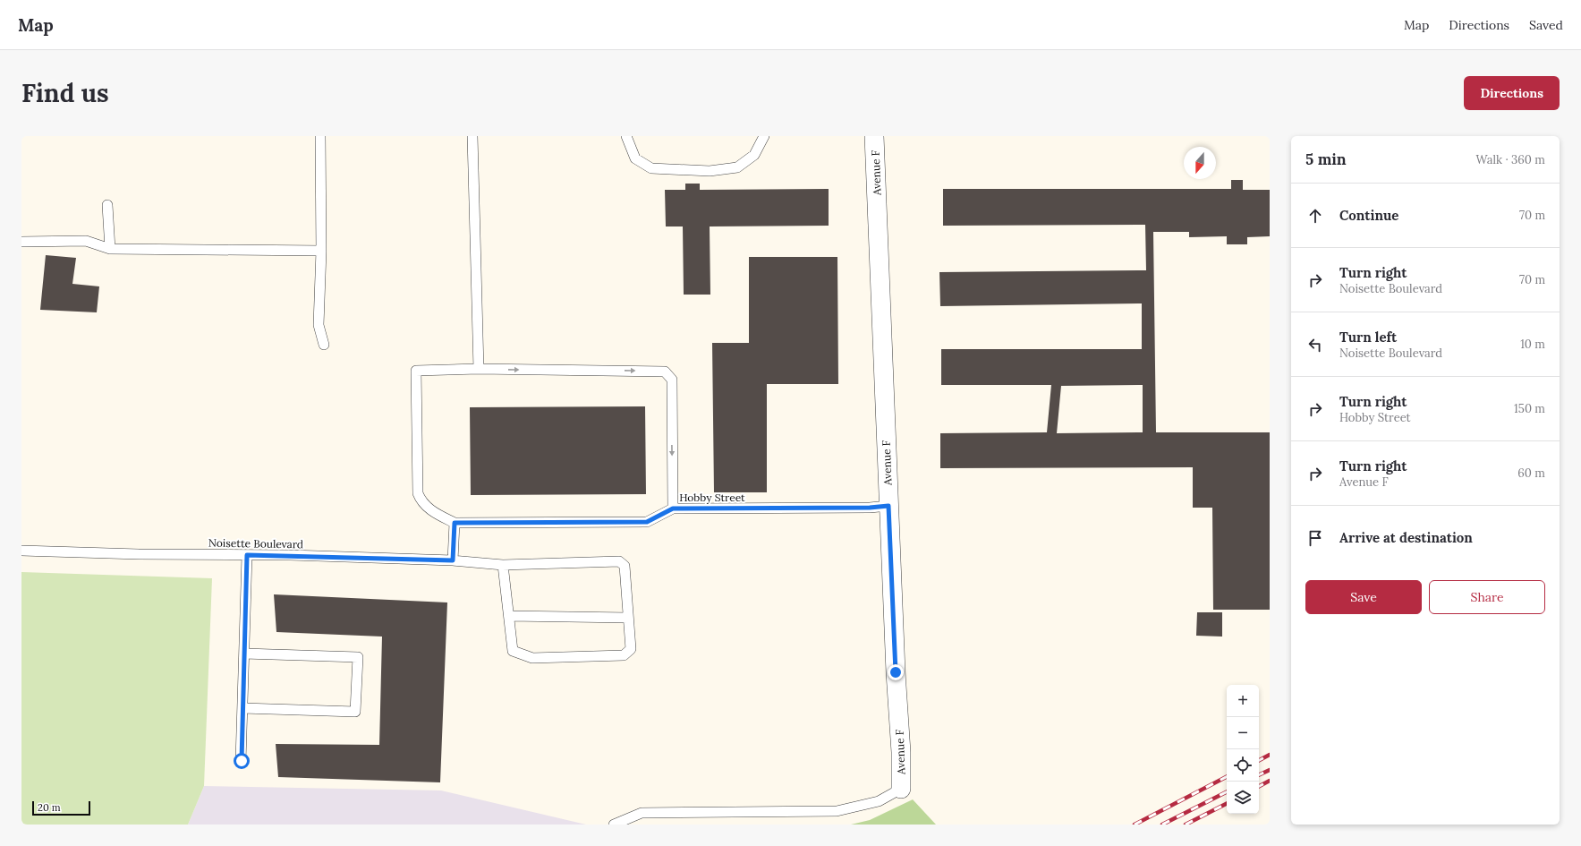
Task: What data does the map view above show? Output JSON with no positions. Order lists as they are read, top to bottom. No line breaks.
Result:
{"streets":{"street":["Avenue F"],"lane":["Hobby Street","Noisette Boulevard"]},"crossings":[["Avenue F","Hobby Street"]],"scale_bar":"20 m","north":"bottom","page":{"header":"Map","nav":["Map","Directions","Saved"],"buttons":["Directions",["Save","Share"]],"title":"Find us","heading":["5 min","Walk · 360 m"],"list":[["Continue","70 m"],["Turn right","Noisette Boulevard","70 m"],["Turn left","Noisette Boulevard","10 m"],["Turn right","Hobby Street","150 m"],["Turn right","Avenue F","60 m"],"Arrive at destination"],"map_buttons":["+","−"],"scale":"20 m"}}
